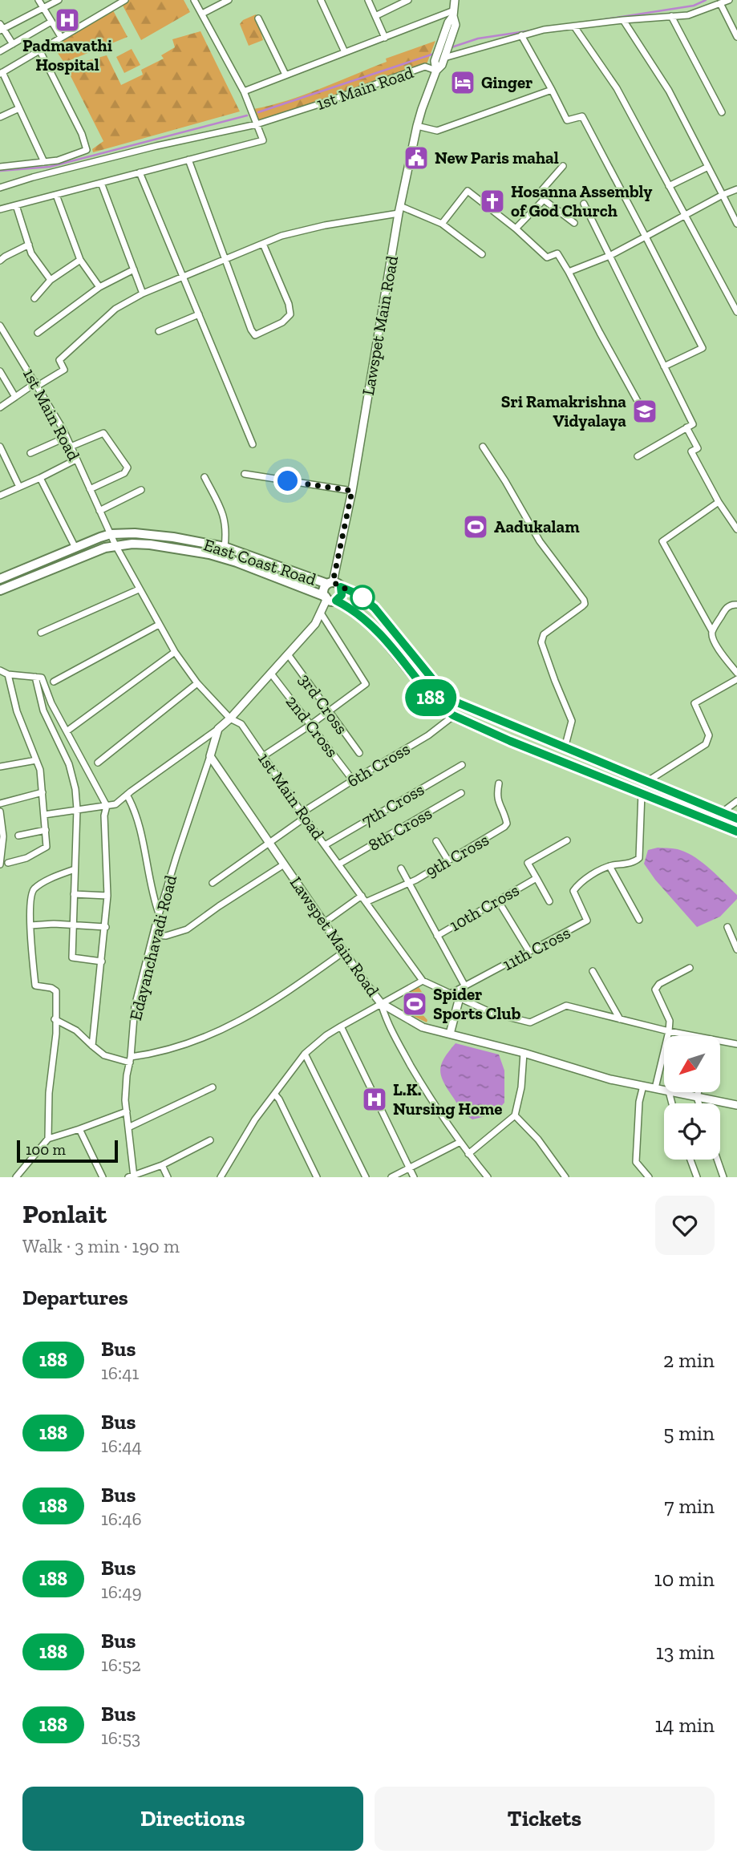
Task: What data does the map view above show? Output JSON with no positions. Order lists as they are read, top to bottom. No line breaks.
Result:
{"streets":{"highway":["East Coast Road"],"street":["1st Main Road","Lawspet Main Road","3rd Cross","2nd Cross","6th Cross","7th Cross","8th Cross","9th Cross","10th Cross","Edayanchavadi Road","11th Cross"]},"crossings":[["1st Main Road","Lawspet Main Road"],["1st Main Road","East Coast Road"],["1st Main Road","6th Cross"],["1st Main Road","7th Cross"],["1st Main Road","8th Cross"],["1st Main Road","9th Cross"],["1st Main Road","11th Cross"],["Lawspet Main Road","East Coast Road"],["Lawspet Main Road","6th Cross"],["Lawspet Main Road","Edayanchavadi Road"],["East Coast Road","6th Cross"],["East Coast Road","11th Cross"],["2nd Cross","6th Cross"]],"places":{"hospital":["Padmavathi Hospital","L.K. Nursing Home"],"hotel":["Ginger"],"public building":["New Paris mahal"],"church":["Hosanna Assembly of God Church"],"school or university":["Sri Ramakrishna Vidyalaya"],"sports":["Aadukalam","Spider Sports Club"]},"lines":["bus line 188"],"scale_bar":"100 m","north":"bottom left","page":{"on_map":"188","scale":"100 m","heading":[["Ponlait","Walk · 3 min · 190 m"],"Departures"],"list":[{"mark":"188","name":"Bus","note":"16:41","value":"2 min"},{"mark":"188","name":"Bus","note":"16:44","value":"5 min"},{"mark":"188","name":"Bus","note":"16:46","value":"7 min"},{"mark":"188","name":"Bus","note":"16:49","value":"10 min"},{"mark":"188","name":"Bus","note":"16:52","value":"13 min"},{"mark":"188","name":"Bus","note":"16:53","value":"14 min"}],"buttons":["Directions","Tickets"]}}
